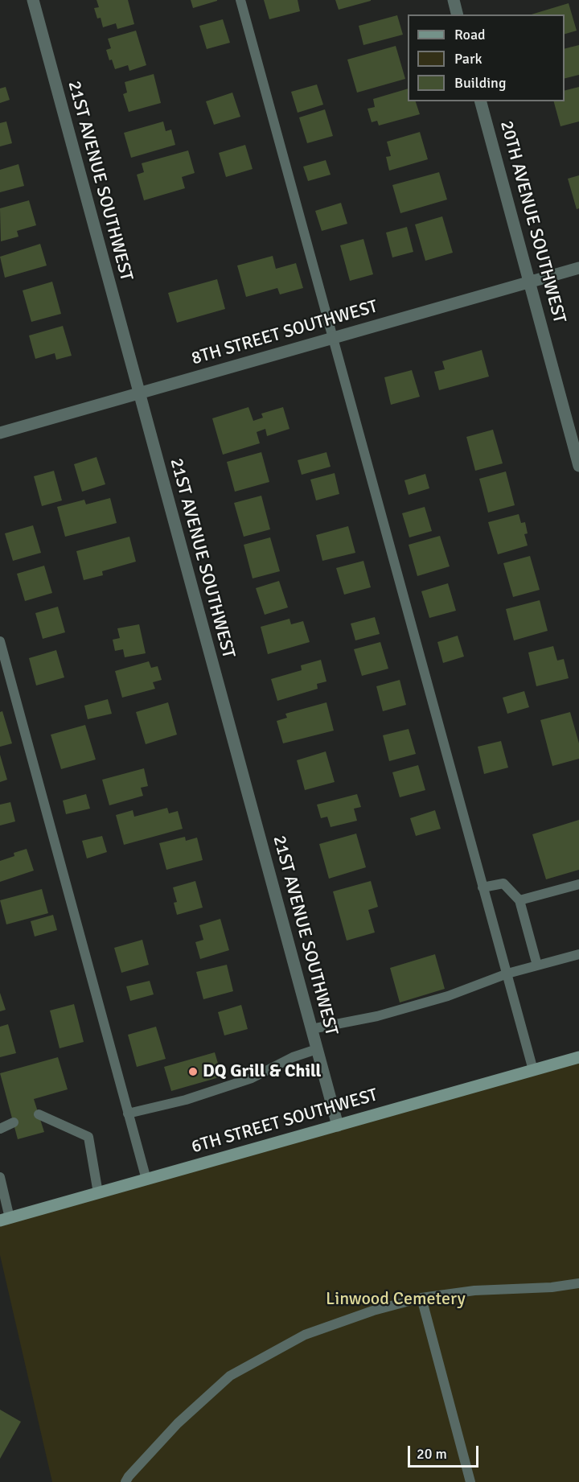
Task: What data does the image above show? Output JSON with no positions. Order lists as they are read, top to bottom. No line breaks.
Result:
{"streets":{"main road":["6TH STREET SOUTHWEST"],"street":["21ST AVENUE SOUTHWEST","20TH AVENUE SOUTHWEST","8TH STREET SOUTHWEST"]},"crossings":[["21ST AVENUE SOUTHWEST","8TH STREET SOUTHWEST"],["21ST AVENUE SOUTHWEST","6TH STREET SOUTHWEST"],["20TH AVENUE SOUTHWEST","8TH STREET SOUTHWEST"]],"parks":["Linwood Cemetery"],"places":["DQ Grill & Chill"],"legend":["Road","Park","Building"],"scale_bar":"20 m"}
